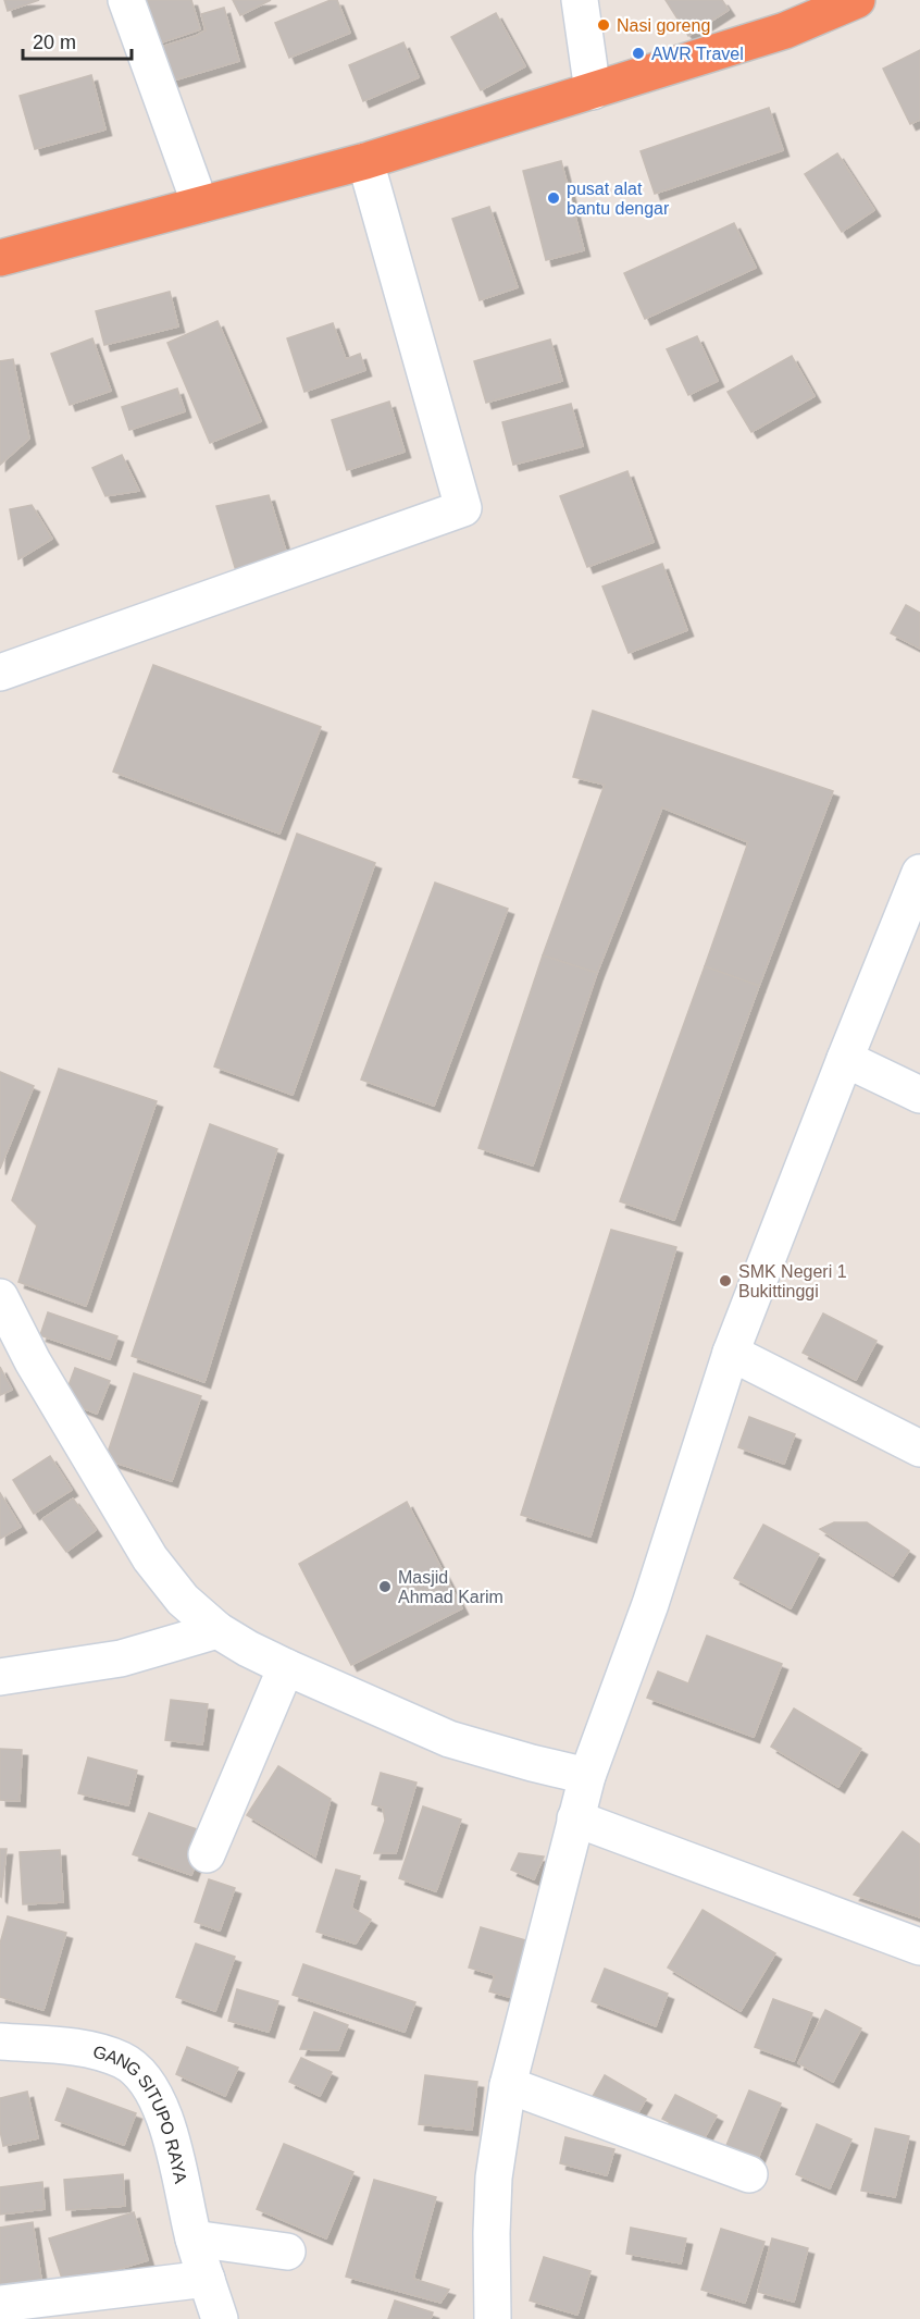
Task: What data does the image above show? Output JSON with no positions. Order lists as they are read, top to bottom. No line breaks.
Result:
{"streets":{"street":["GANG SITUPO RAYA"]},"places":["Nasi goreng","AWR Travel","pusat alat bantu dengar","SMK Negeri 1 Bukittinggi","Masjid Ahmad Karim"],"scale_bar":"20 m"}
